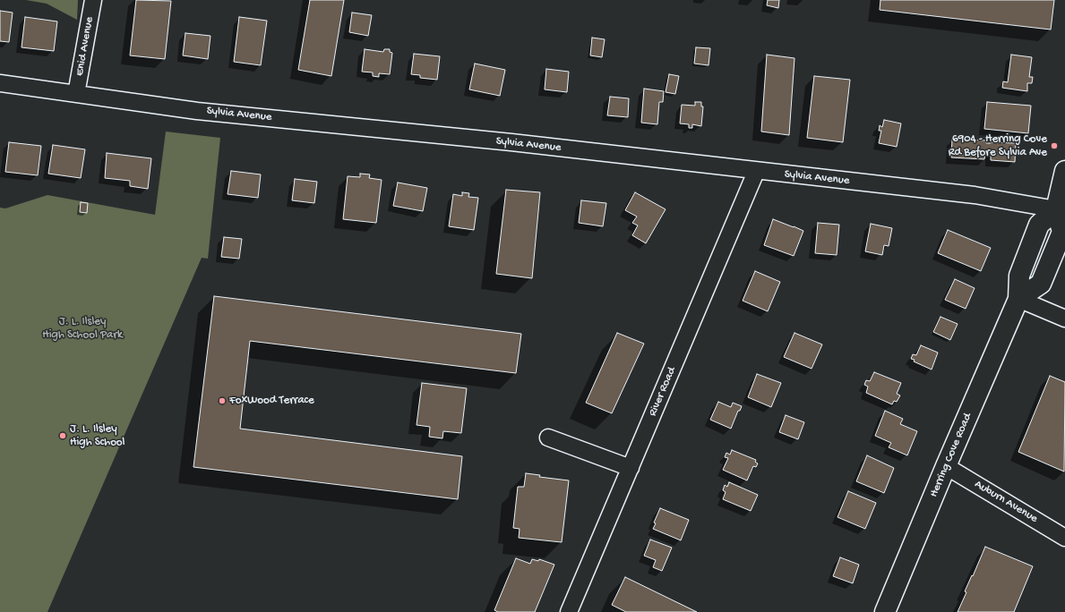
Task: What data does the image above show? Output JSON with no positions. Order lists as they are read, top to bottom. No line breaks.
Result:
{"streets":{"main road":["Herring Cove Road"],"street":["Enid Avenue","Sylvia Avenue","River Road","Auburn Avenue"]},"crossings":[["Enid Avenue","Sylvia Avenue"],["Sylvia Avenue","River Road"],["Herring Cove Road","Auburn Avenue"]],"parks":["J. L. Ilsley High School Park"],"places":["6904 - Herring Cove Rd Before Sylvia Ave","FoxWood Terrace","J. L. Ilsley High School"]}
